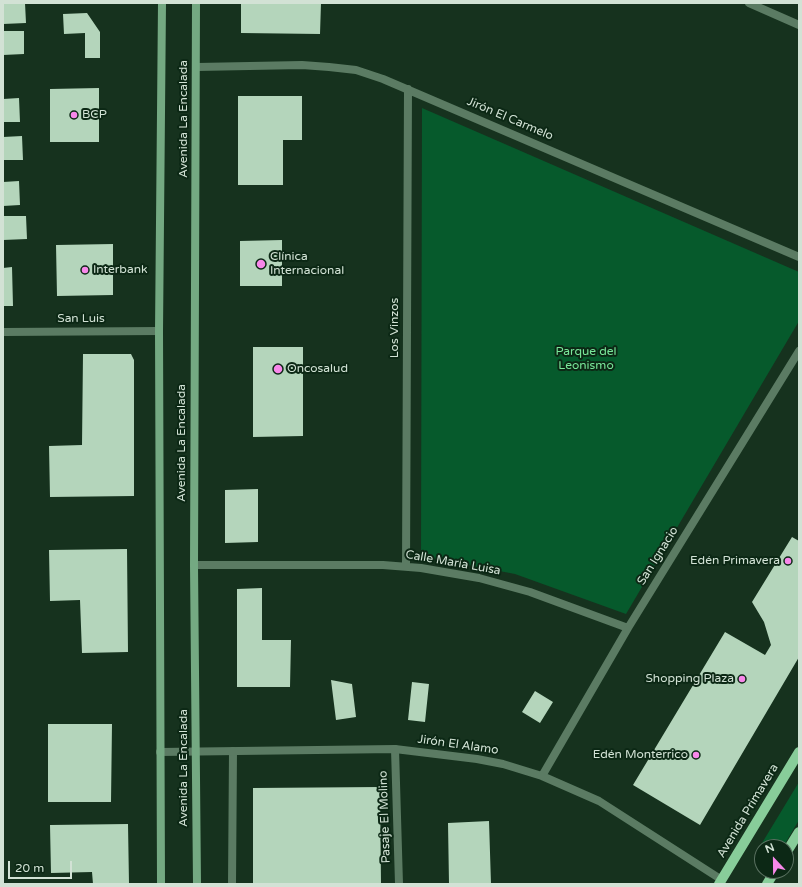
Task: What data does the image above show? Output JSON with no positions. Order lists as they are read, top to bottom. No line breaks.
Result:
{"streets":{"main road":["Avenida La Encalada","Avenida Primavera"],"street":["Jirón El Carmelo","San Luis","Los Vinzos","San Ignacio","Calle María Luisa","Jirón El Alamo","Pasaje El Molino"]},"crossings":[["Avenida La Encalada","Jirón El Carmelo"],["Avenida La Encalada","San Luis"],["Avenida La Encalada","Calle María Luisa"],["Avenida La Encalada","Jirón El Alamo"],["Jirón El Carmelo","Los Vinzos"],["Los Vinzos","Calle María Luisa"],["San Ignacio","Calle María Luisa"],["San Ignacio","Jirón El Alamo"],["Jirón El Alamo","Avenida Primavera"],["Jirón El Alamo","Pasaje El Molino"]],"parks":["Parque del Leonismo"],"places":["BCP","Clínica Internacional","Interbank","Oncosalud","Edén Primavera","Shopping Plaza","Edén Monterrico"],"scale_bar":"20 m","north":"top"}
